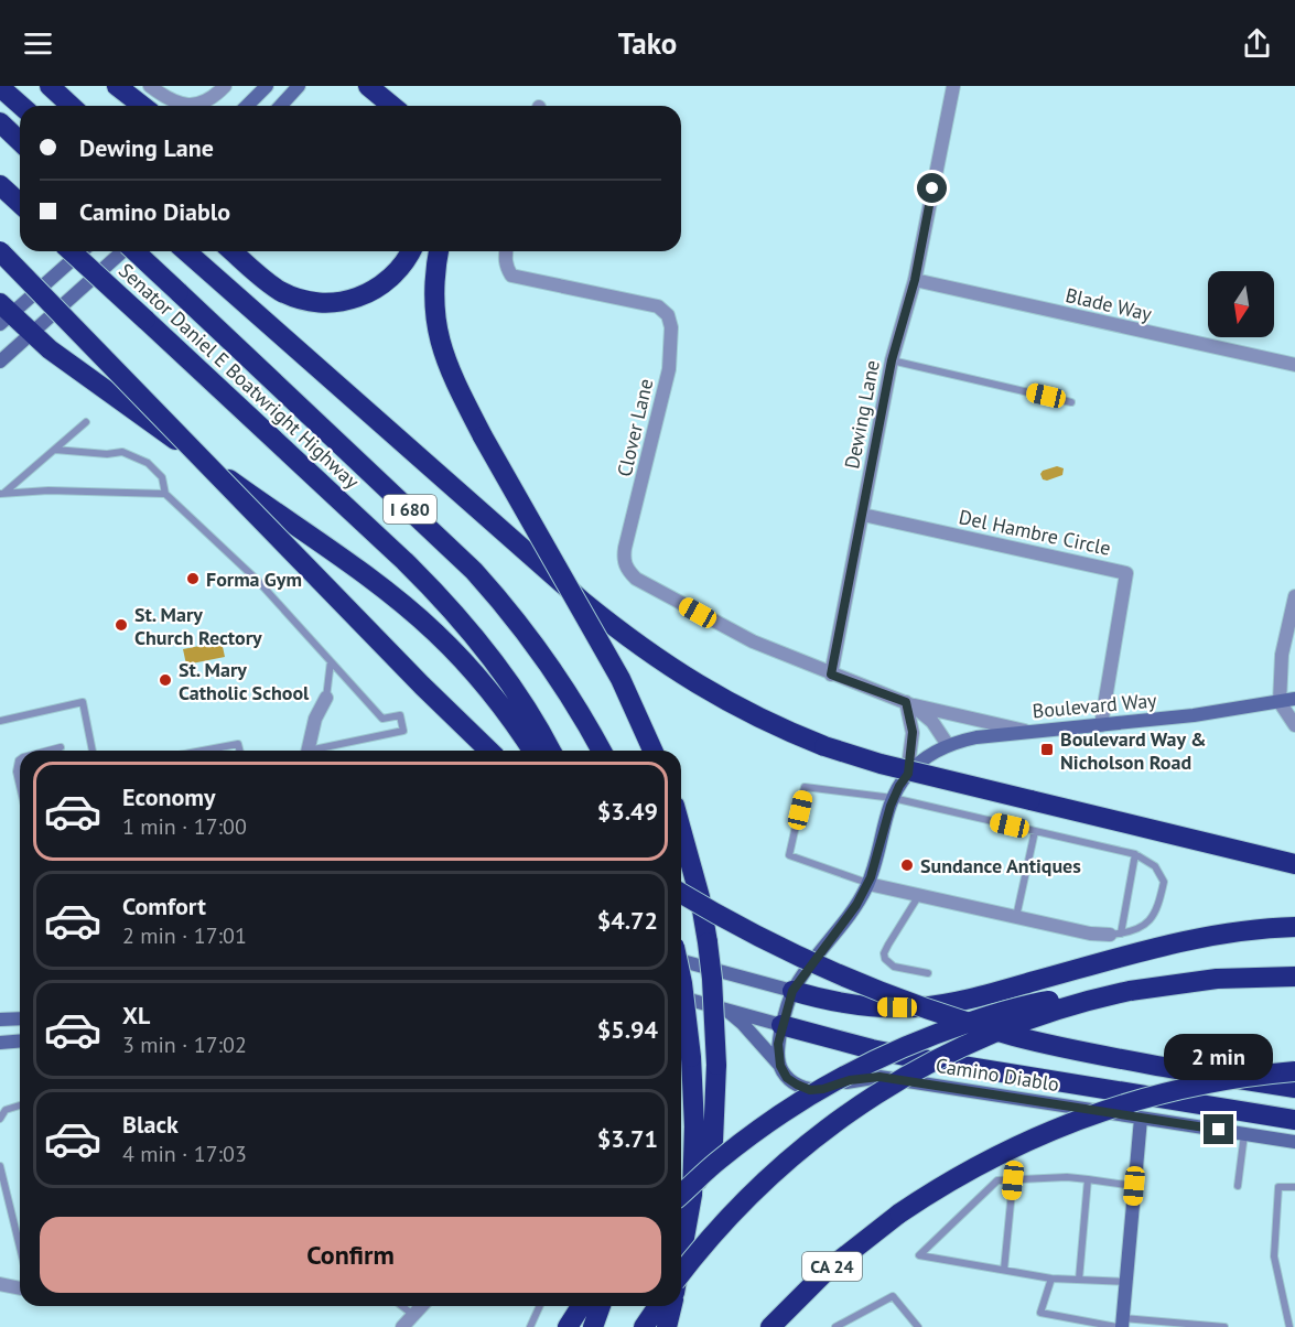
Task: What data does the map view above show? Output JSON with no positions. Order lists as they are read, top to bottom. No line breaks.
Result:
{"streets":{"highway":["Senator Daniel E Boatwright Highway","I 680","CA 24"],"street":["Blade Way","Dewing Lane","Clover Lane","Del Hambre Circle","Boulevard Way","Camino Diablo"]},"crossings":[["Blade Way","Dewing Lane"],["Dewing Lane","Clover Lane"],["Dewing Lane","Del Hambre Circle"],["Del Hambre Circle","Boulevard Way"]],"places":{"other":["Forma Gym","St. Mary Church Rectory","St. Mary Catholic School","Sundance Antiques"],"transit":["Boulevard Way & Nicholson Road"]},"north":"bottom","page":{"header":"Tako","banner":["Dewing Lane","Camino Diablo"],"list":[{"name":"Economy","note":"1 min · 17:00","value":"$3.49"},{"name":"Comfort","note":"2 min · 17:01","value":"$4.72"},{"name":"XL","note":"3 min · 17:02","value":"$5.94"},{"name":"Black","note":"4 min · 17:03","value":"$3.71"}],"bubble":"2 min","buttons":"Confirm"}}
